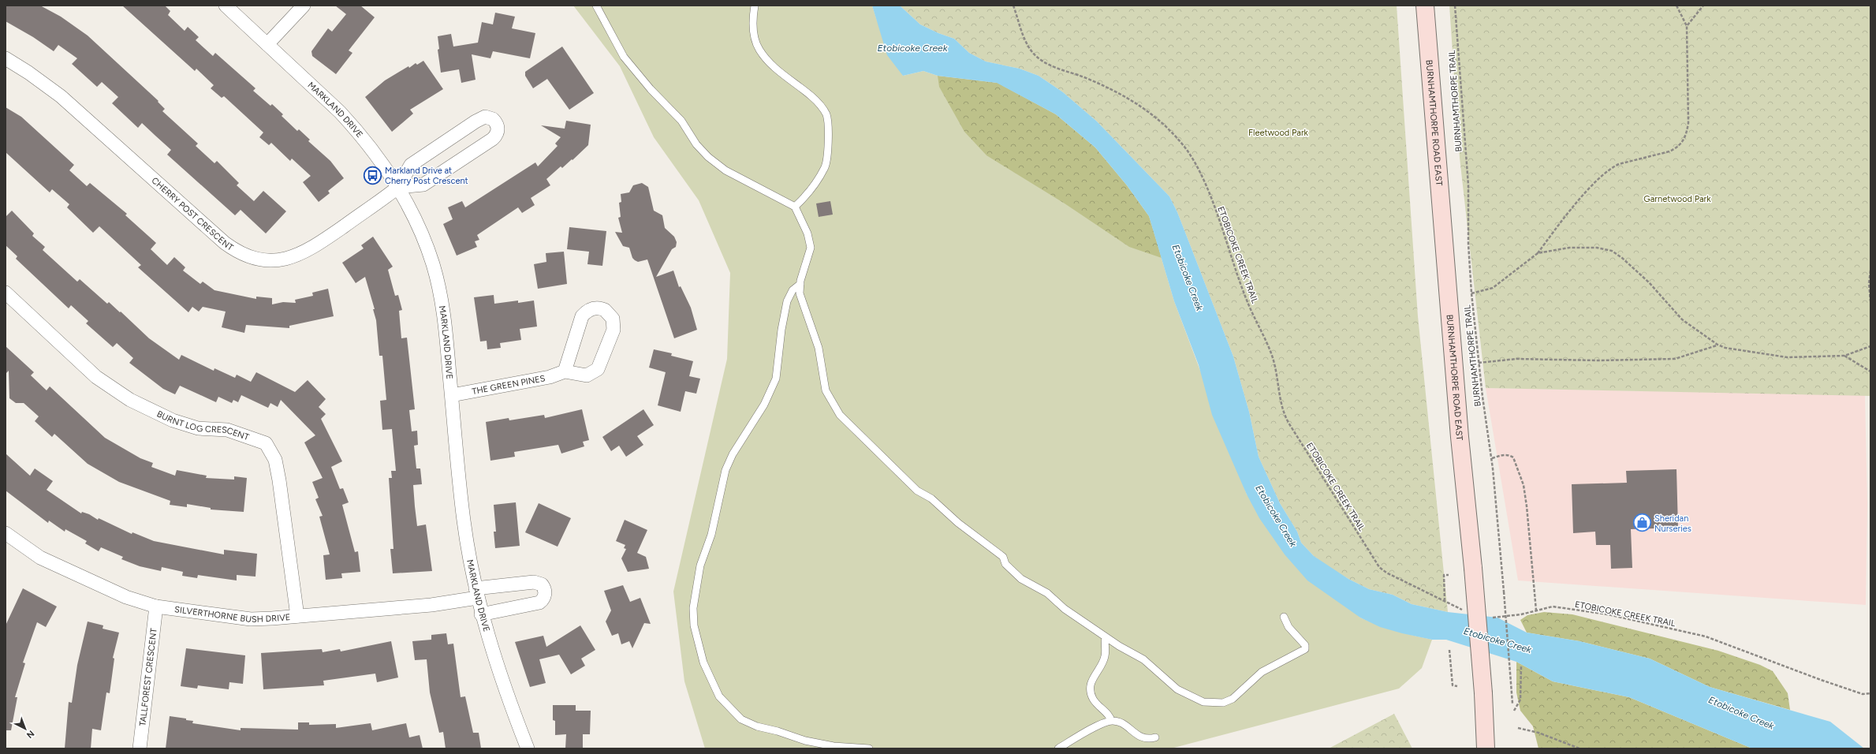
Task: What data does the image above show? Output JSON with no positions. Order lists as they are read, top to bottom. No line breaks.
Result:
{"streets":{"main road":["BURNHAMTHORPE ROAD EAST"],"street":["MARKLAND DRIVE","CHERRY POST CRESCENT","THE GREEN PINES","BURNT LOG CRESCENT","SILVERTHORNE BUSH DRIVE","TALLFOREST CRESCENT"],"path":["BURNHAMTHORPE TRAIL","ETOBICOKE CREEK TRAIL"]},"crossings":[["MARKLAND DRIVE","CHERRY POST CRESCENT"],["MARKLAND DRIVE","THE GREEN PINES"],["MARKLAND DRIVE","SILVERTHORNE BUSH DRIVE"],["BURNT LOG CRESCENT","SILVERTHORNE BUSH DRIVE"],["SILVERTHORNE BUSH DRIVE","TALLFOREST CRESCENT"]],"water":["Etobicoke Creek"],"parks":["Fleetwood Park","Garnetwood Park"],"places":{"bus stop":["Markland Drive at Cherry Post Crescent"],"shop":["Sheridan Nurseries"]},"north":"bottom right"}
